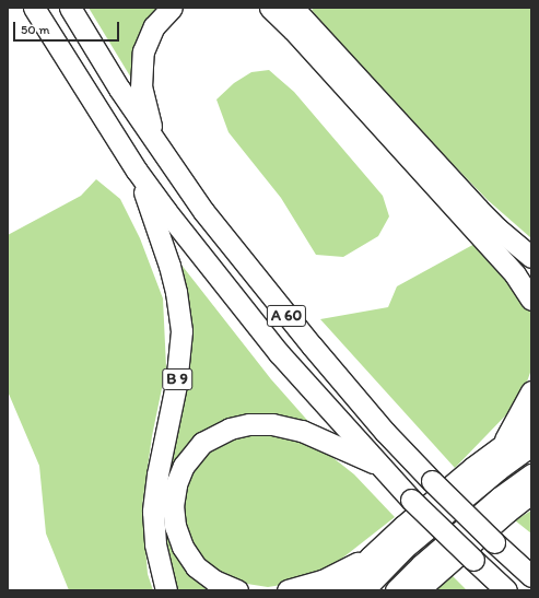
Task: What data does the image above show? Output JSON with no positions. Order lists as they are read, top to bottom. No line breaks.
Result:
{"streets":{"highway":["A 60","B 9"]},"crossings":[["A 60","B 9"]],"scale_bar":"50 m"}
